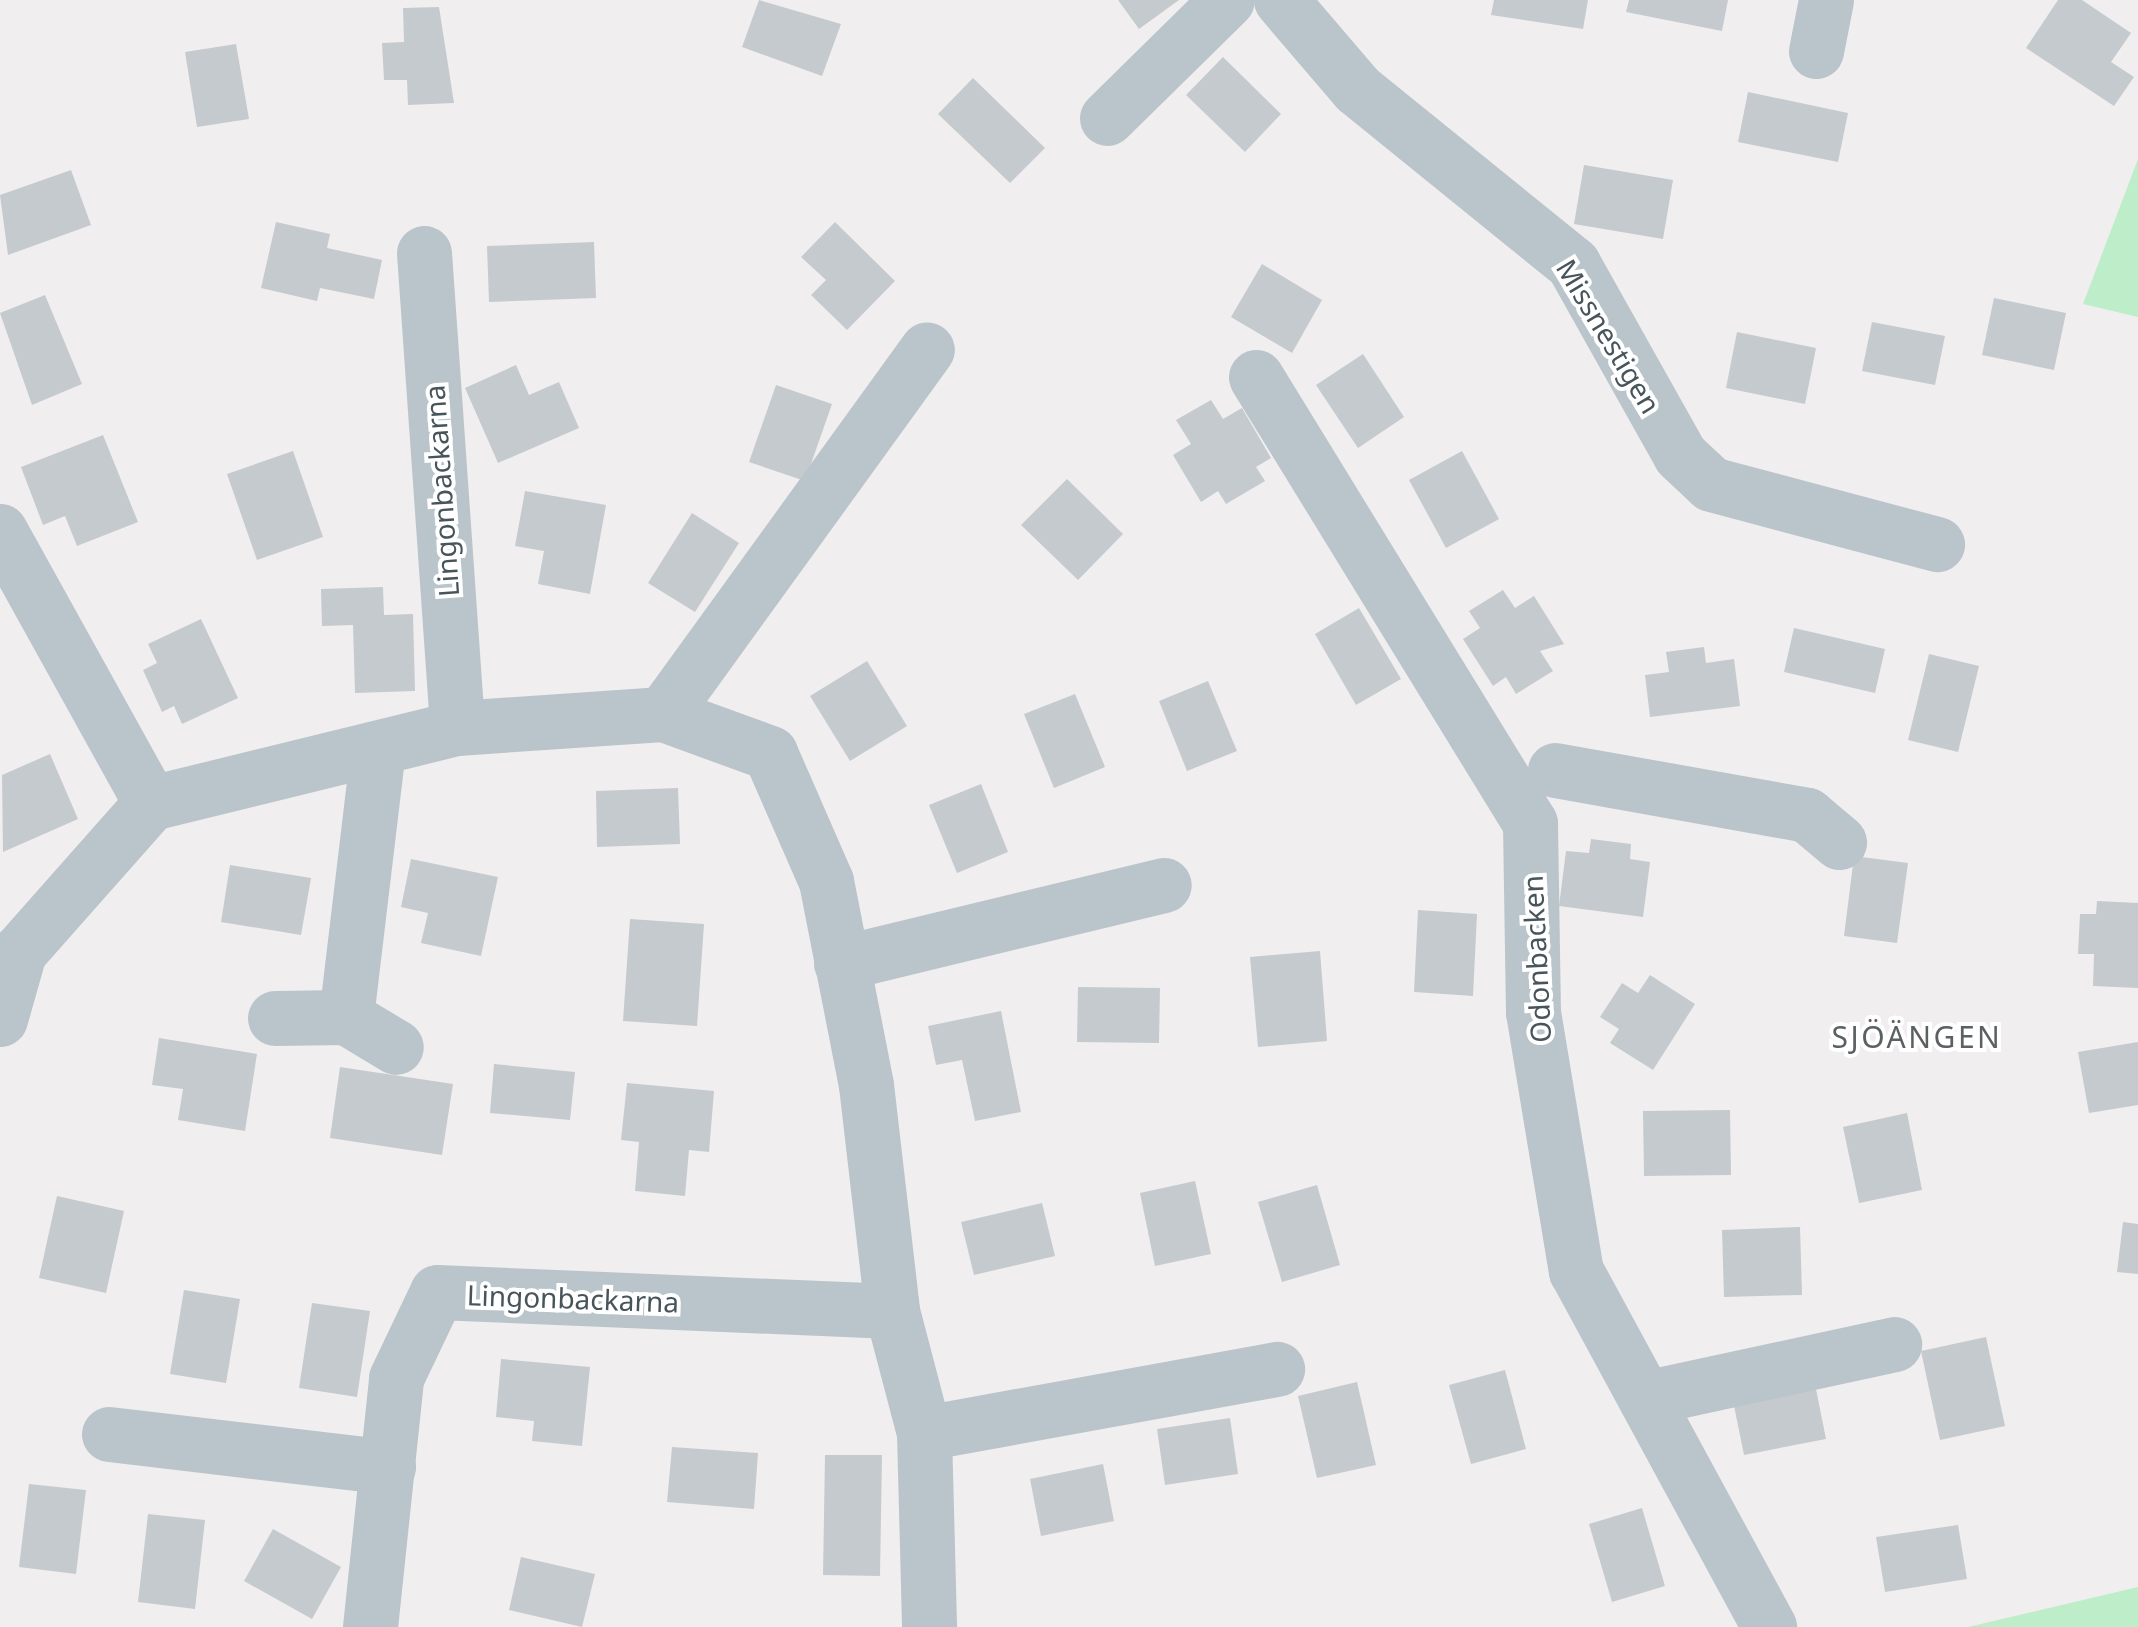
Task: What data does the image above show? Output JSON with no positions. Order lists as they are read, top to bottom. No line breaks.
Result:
{"streets":{"street":["Missnestigen","Lingonbackarna","Odonbacken"]},"districts":["SJÖÄNGEN"]}
